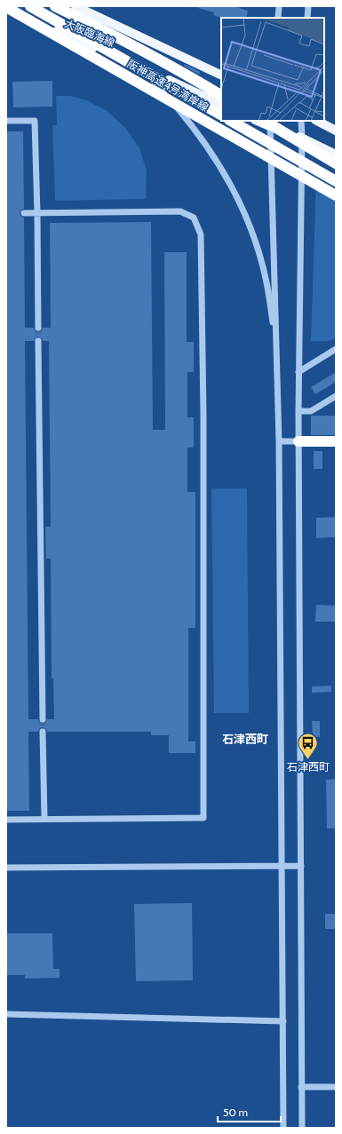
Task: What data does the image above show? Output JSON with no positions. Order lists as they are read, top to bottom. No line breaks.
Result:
{"streets":{"highway":["阪神高速4号湾岸線"],"main road":["大阪臨海線"]},"districts":["石津西町"],"places":{"bus stop":["石津西町"]},"scale_bar":"50 m"}
